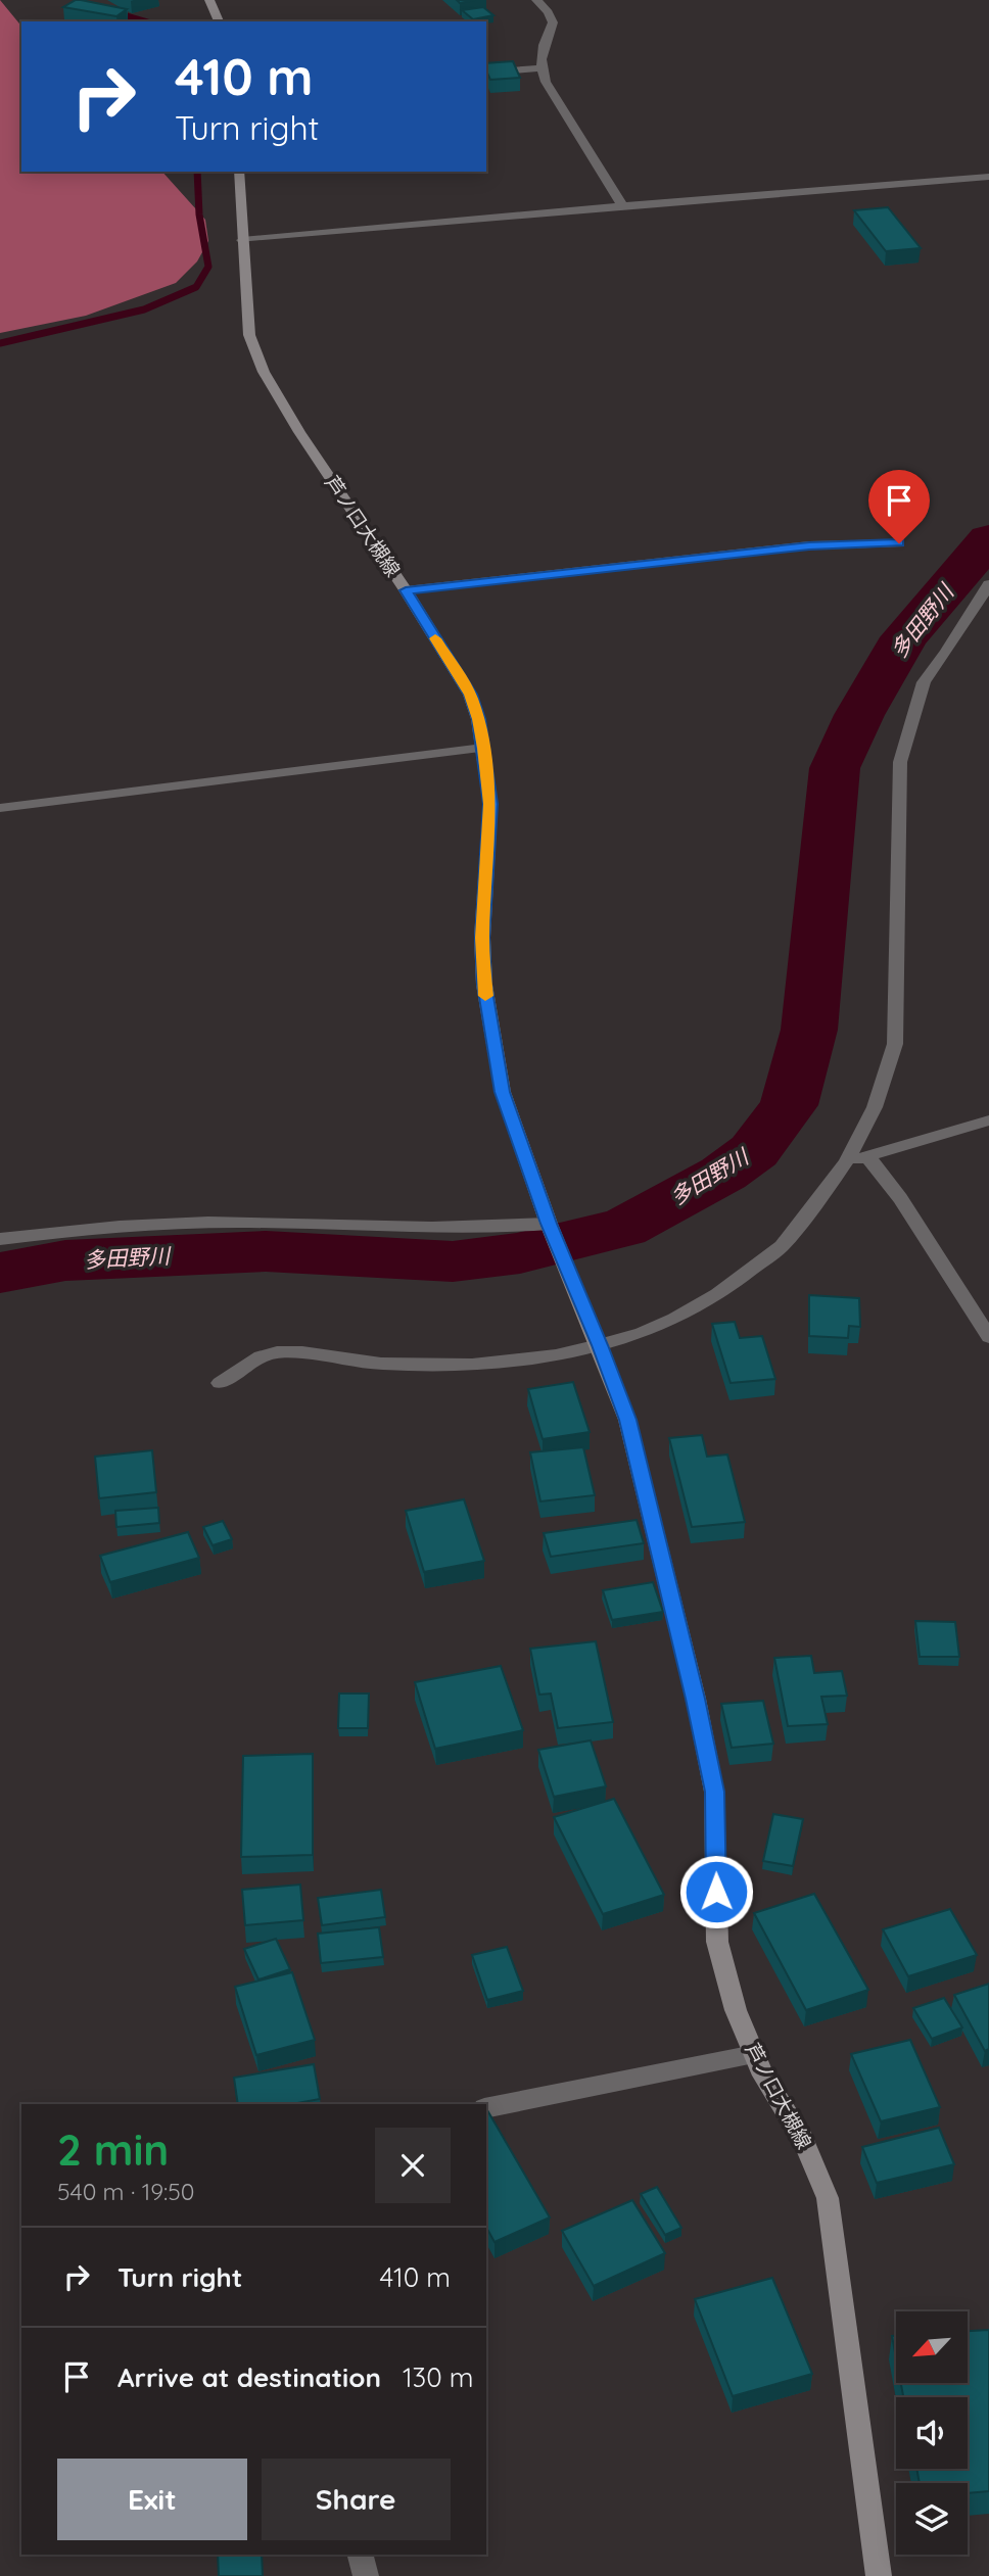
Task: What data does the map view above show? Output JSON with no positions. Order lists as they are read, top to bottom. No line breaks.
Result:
{"streets":{"main road":["芦ノ口大槻線"]},"water":["多田野川"],"north":"bottom left","page":{"turn":["410 m","Turn right"],"heading":["2 min","540 m · 19:50"],"list":[{"name":"Turn right","value":"410 m"},{"name":"Arrive at destination","value":"130 m"}],"buttons":["Exit","Share"]}}
